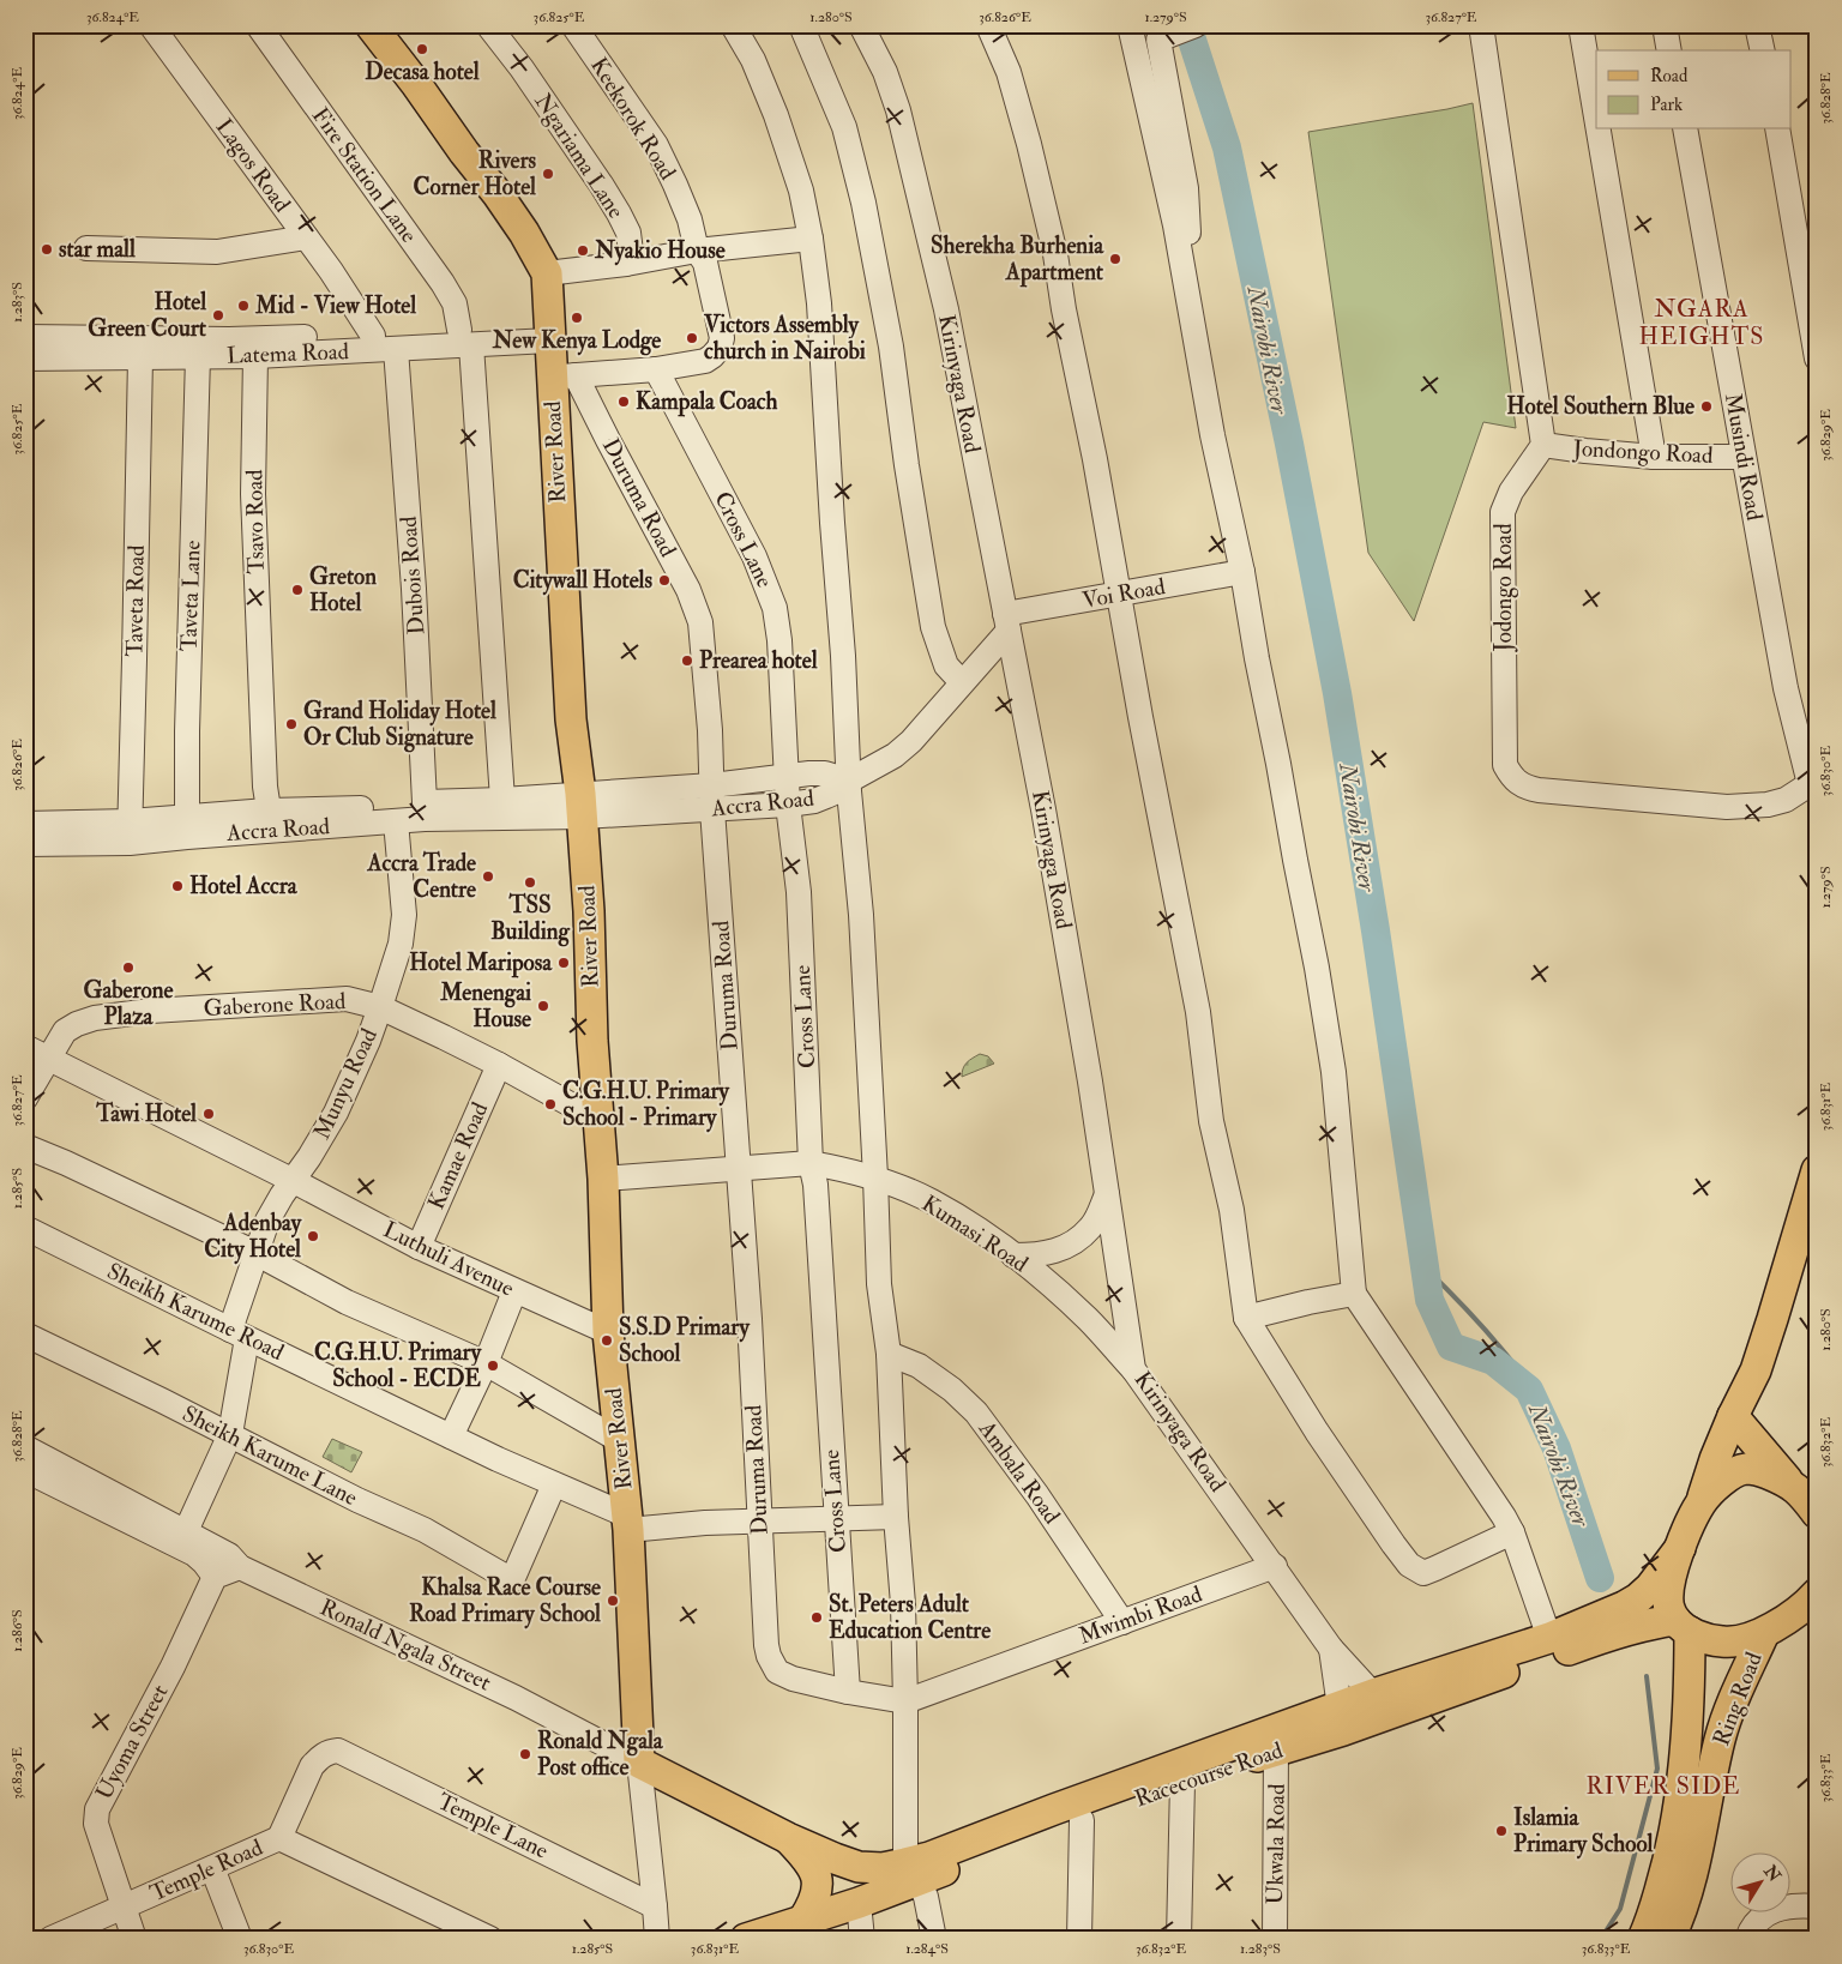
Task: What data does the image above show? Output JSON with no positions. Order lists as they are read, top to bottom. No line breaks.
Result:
{"streets":{"main road":["River Road","Ronald Ngala Street","Ring Road","Racecourse Road"],"street":["Keekorok Road","Ngariama Lane","Lagos Road","Fire Station Lane","Latema Road","Kirinyaga Road","Jondongo Road","Musindi Road","Duruma Road","Tsavo Road","Cross Lane","Dubois Road","Jodongo Road","Voi Road","Taveta Lane","Taveta Road","Accra Road","Gaberone Road","Munyu Road","Kamae Road","Kumasi Road","Luthuli Avenue","Sheikh Karume Road","Sheikh Karume Lane","Ambala Road","Mwimbi Road","Uyoma Street","Temple Lane","Ukwala Road","Temple Road"]},"crossings":[["Keekorok Road","River Road"],["Keekorok Road","Duruma Road"],["Keekorok Road","Cross Lane"],["Lagos Road","Latema Road"],["Fire Station Lane","Latema Road"],["Fire Station Lane","Accra Road"],["Latema Road","River Road"],["Latema Road","Tsavo Road"],["Latema Road","Dubois Road"],["Latema Road","Taveta Lane"],["Latema Road","Taveta Road"],["Kirinyaga Road","Voi Road"],["Kirinyaga Road","Kumasi Road"],["Kirinyaga Road","Mwimbi Road"],["Kirinyaga Road","Racecourse Road"],["River Road","Duruma Road"],["River Road","Accra Road"],["River Road","Gaberone Road"],["River Road","Kumasi Road"],["River Road","Luthuli Avenue"],["River Road","Sheikh Karume Road"],["River Road","Ronald Ngala Street"],["River Road","Temple Lane"],["Jondongo Road","Musindi Road"],["Jondongo Road","Jodongo Road"],["Musindi Road","Jodongo Road"],["Duruma Road","Cross Lane"],["Duruma Road","Accra Road"],["Duruma Road","Kumasi Road"],["Duruma Road","Sheikh Karume Road"],["Duruma Road","Mwimbi Road"],["Tsavo Road","Accra Road"],["Cross Lane","Accra Road"],["Cross Lane","Kumasi Road"],["Cross Lane","Sheikh Karume Road"],["Dubois Road","Accra Road"],["Taveta Lane","Accra Road"],["Taveta Road","Accra Road"],["Accra Road","Munyu Road"],["Gaberone Road","Munyu Road"],["Gaberone Road","Kamae Road"],["Munyu Road","Luthuli Avenue"],["Munyu Road","Sheikh Karume Road"],["Munyu Road","Sheikh Karume Lane"],["Munyu Road","Ronald Ngala Street"],["Kamae Road","Luthuli Avenue"],["Sheikh Karume Road","Sheikh Karume Lane"],["Ambala Road","Mwimbi Road"],["Ronald Ngala Street","Racecourse Road"],["Ring Road","Racecourse Road"],["Uyoma Street","Temple Road"],["Racecourse Road","Ukwala Road"],["Temple Lane","Temple Road"]],"districts":["NGARA HEIGHTS","RIVER SIDE"],"water":["Nairobi River"],"places":["Decasa hotel","Rivers Corner Hotel","star mall","Nyakio House","Sherekha Burhenia Apartment","Mid - View Hotel","Hotel Green Court","New Kenya Lodge","Victors Assembly church in Nairobi","Kampala Coach","Hotel Southern Blue","Citywall Hotels","Greton Hotel","Prearea hotel","Grand Holiday Hotel Or Club Signature","Accra Trade Centre","TSS Building","Hotel Accra","Hotel Mariposa","Gaberone Plaza","Menengai House","C.G.H.U. Primary School - Primary","Tawi Hotel","Adenbay City Hotel","S.S.D Primary School","C.G.H.U. Primary School - ECDE","Khalsa Race Course Road Primary School","St. Peters Adult Education Centre","Ronald Ngala Post office","Islamia Primary School"],"legend":["Road","Park"],"north":"top right","coordinates":["36.824°E","36.825°E","1.280°S","36.826°E","1.279°S","36.827°E","36.828°E","1.283°S","36.829°E","36.830°E","36.831°E","1.285°S","36.832°E","1.286°S","36.833°E","1.284°S"]}
